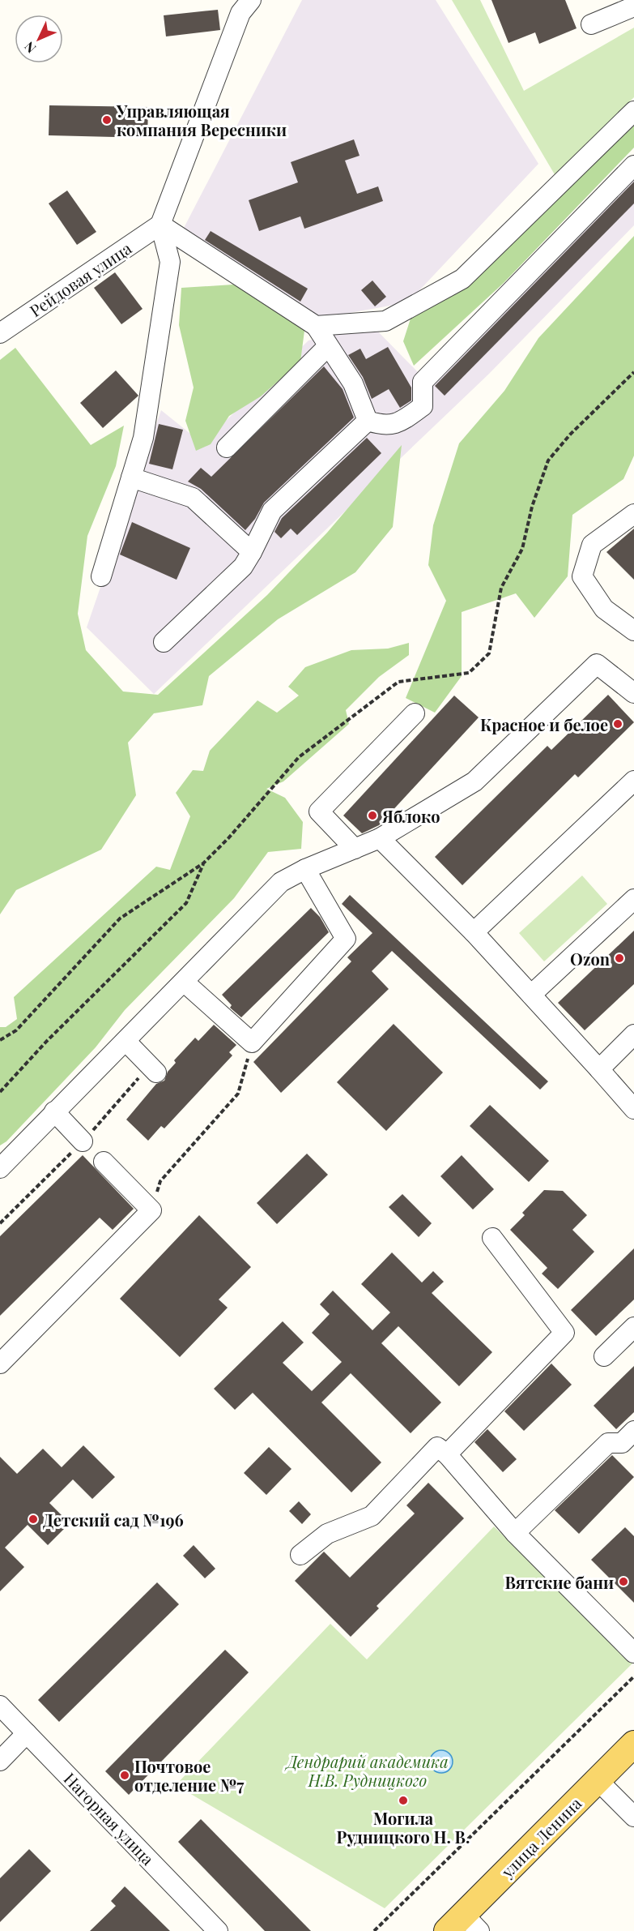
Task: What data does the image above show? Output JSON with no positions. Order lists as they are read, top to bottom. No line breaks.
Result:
{"streets":{"main road":["улица Ленина"],"street":["Рейдовая улица","Нагорная улица"]},"parks":["Дендрарий академика Н.В. Рудницкого"],"places":["Управляющая компания Вересники","Красное и белое","Яблоко","Ozon","Детский сад №196","Вятские бани","Почтовое отделение №7","Могила Рудницкого Н. В."],"north":"bottom left"}
